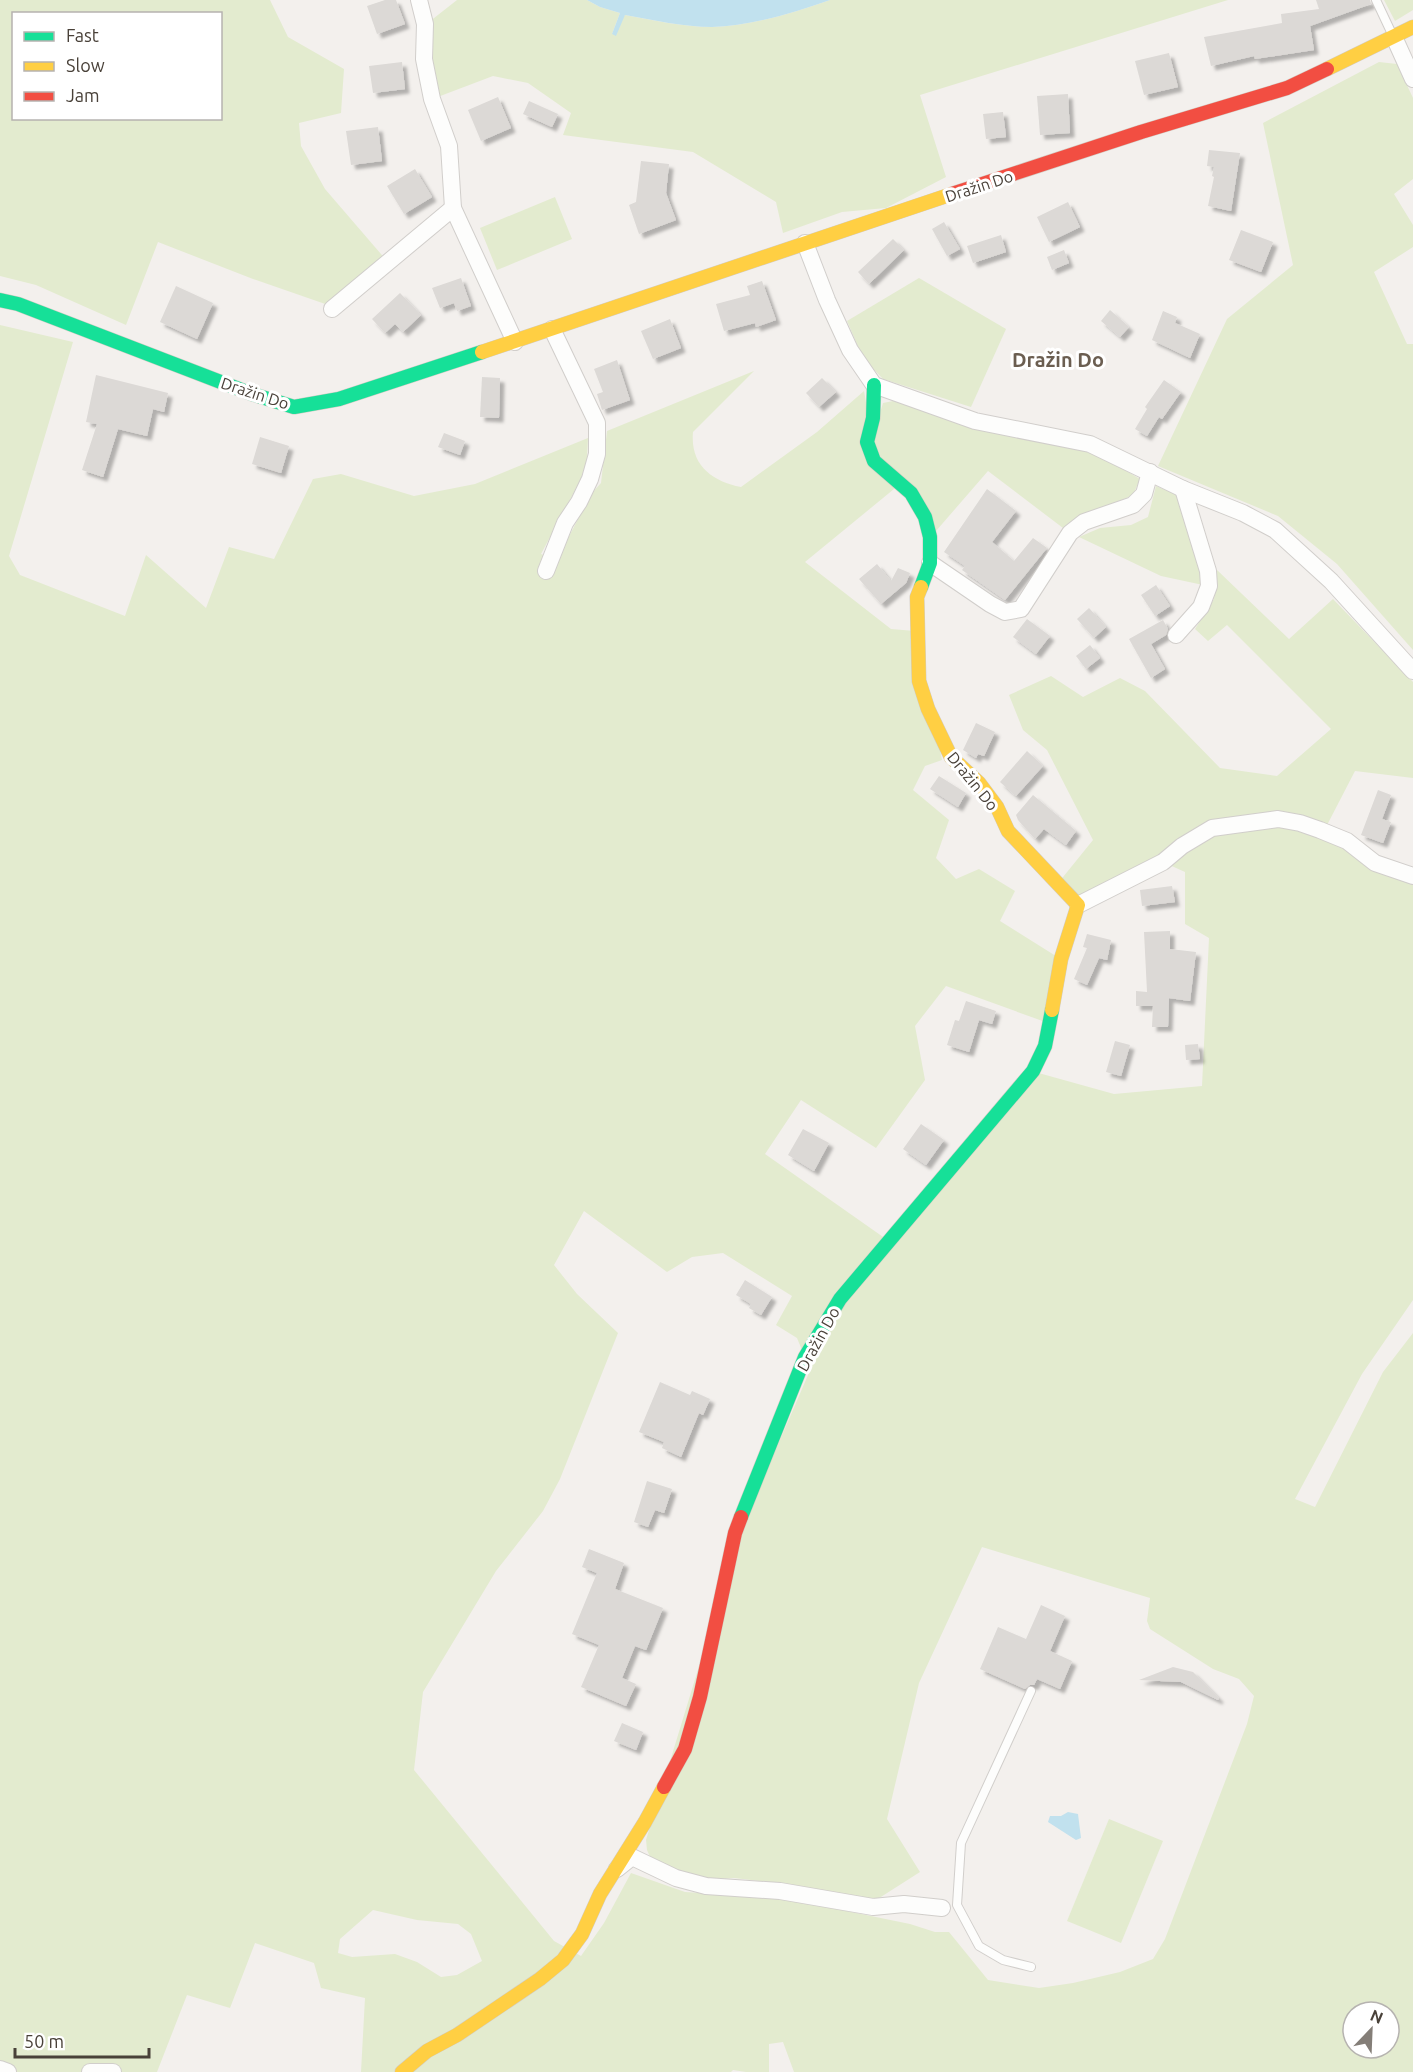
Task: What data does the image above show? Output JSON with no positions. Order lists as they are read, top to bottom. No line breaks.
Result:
{"streets":{"street":["Dražin Do"]},"districts":["Dražin Do"],"legend":["Fast","Slow","Jam"],"scale_bar":"50 m","north":"top right"}
